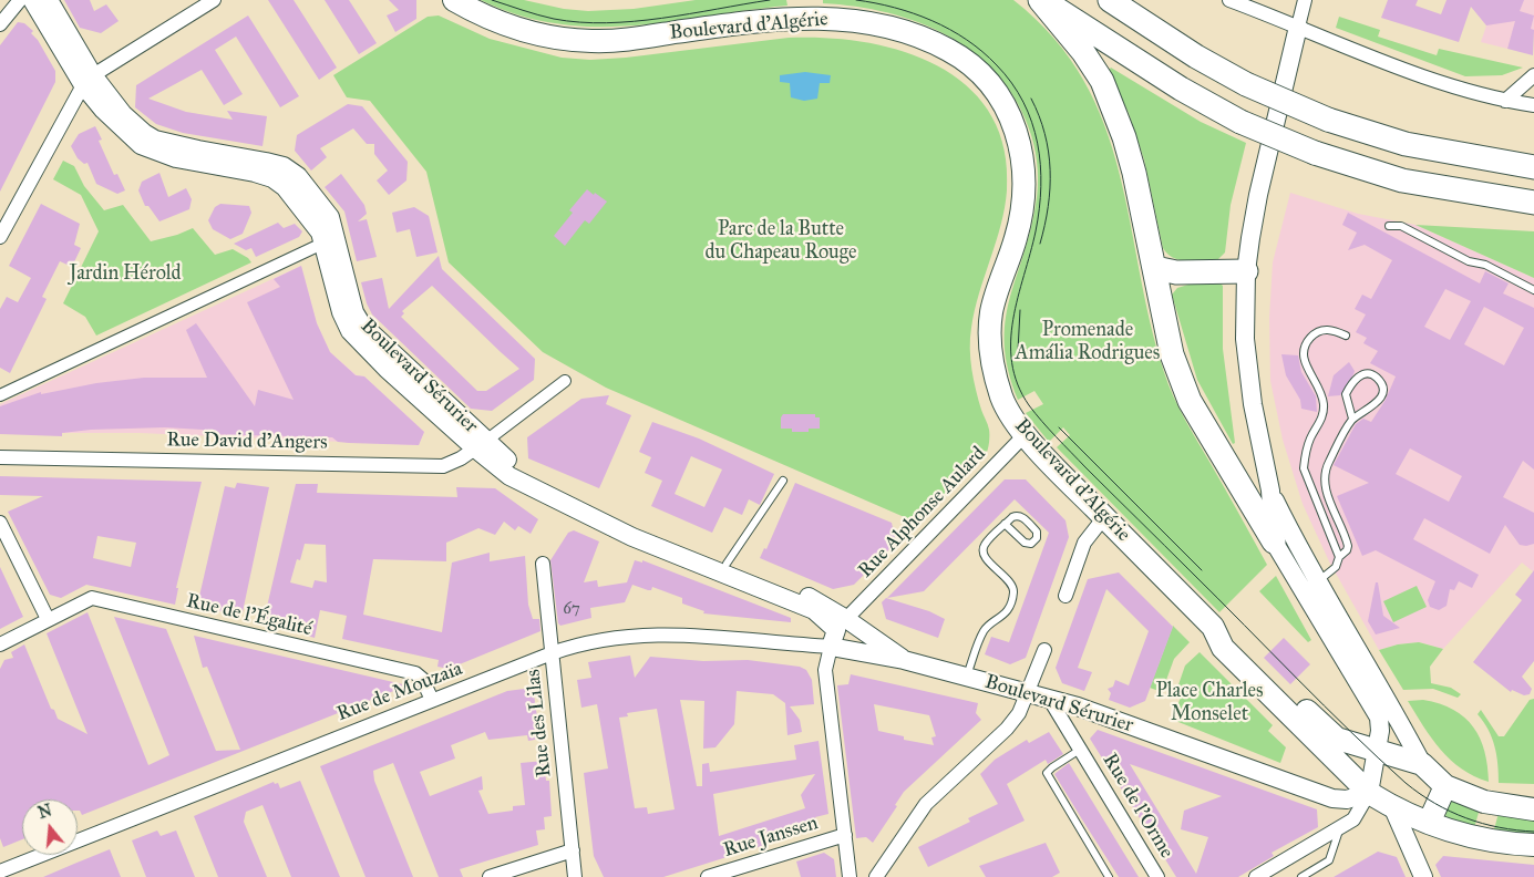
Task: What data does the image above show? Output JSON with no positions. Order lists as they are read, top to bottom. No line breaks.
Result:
{"streets":{"main road":["Boulevard d'Algérie"],"street":["Boulevard Sérurier","Rue David d'Angers","Rue Alphonse Aulard","Rue de l'Égalité","Rue de Mouzaïa","Rue des Lilas","Rue de l'Orme","Rue Janssen"]},"crossings":[["Boulevard d'Algérie","Boulevard Sérurier"],["Boulevard d'Algérie","Rue Alphonse Aulard"],["Boulevard Sérurier","Rue David d'Angers"],["Boulevard Sérurier","Rue Alphonse Aulard"],["Boulevard Sérurier","Rue de Mouzaïa"],["Boulevard Sérurier","Rue de l'Orme"],["Rue Alphonse Aulard","Rue de Mouzaïa"],["Rue de l'Égalité","Rue de Mouzaïa"],["Rue de Mouzaïa","Rue des Lilas"]],"parks":["Parc de la Butte du Chapeau Rouge","Jardin Hérold","Promenade Amália Rodrigues","Place Charles Monselet"],"house_numbers":["67"],"north":"top"}
